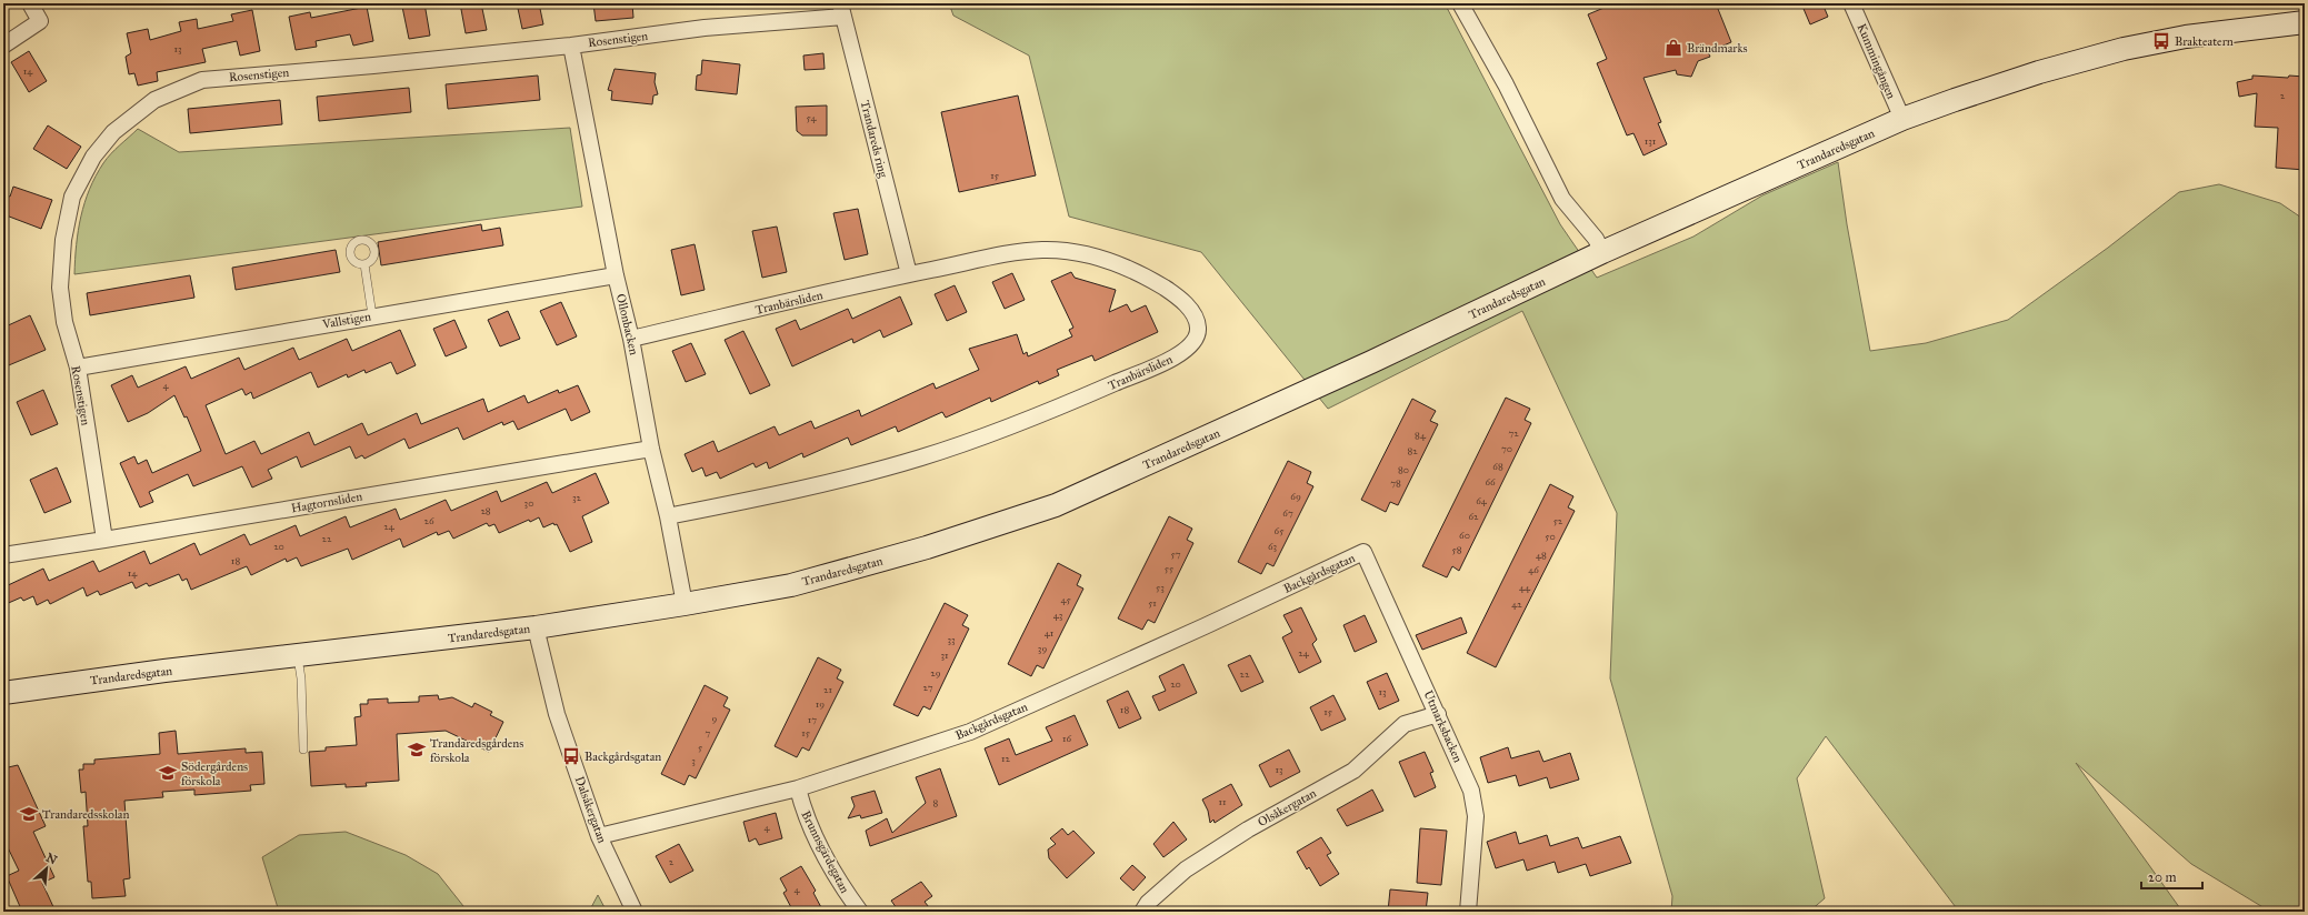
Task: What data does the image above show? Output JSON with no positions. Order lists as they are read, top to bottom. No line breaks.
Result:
{"streets":{"street":["Rosenstigen","Kummingången","Trandareds ring","Trandaredsgatan","Tranbärsliden","Vallstigen","Ollonbacken","Hagtornsliden","Backgårdsgatan","Utmarksbacken","Olsåkergatan","Dalsåkergatan","Brunnsgärdegatan"]},"crossings":[["Rosenstigen","Trandareds ring"],["Rosenstigen","Vallstigen"],["Rosenstigen","Ollonbacken"],["Rosenstigen","Hagtornsliden"],["Kummingången","Trandaredsgatan"],["Trandareds ring","Tranbärsliden"],["Trandaredsgatan","Ollonbacken"],["Trandaredsgatan","Dalsåkergatan"],["Tranbärsliden","Ollonbacken"],["Vallstigen","Ollonbacken"],["Ollonbacken","Hagtornsliden"],["Backgårdsgatan","Utmarksbacken"],["Backgårdsgatan","Dalsåkergatan"],["Backgårdsgatan","Brunnsgärdegatan"],["Utmarksbacken","Olsåkergatan"]],"places":{"bus stop":["Brakteatern","Backgårdsgatan"],"shop":["Brändmarks"],"school or university":["Trandaredsgårdens förskola","Södergårdens förskola","Trandaredsskolan"]},"house_numbers":["13","14","2","54","131","15","4","72","84","70","82","68","80","66","78","69","32","64","30","28","67","62","26","52","24","65","60","50","22","20","63","58","57","48","18","55","46","14","53","44","45","51","42","43","41","33","39","24","31","29","22","20","27","21","13","19","18","15","9","17","7","15","16","5","12","3","13","11","8","4","2","4"],"scale_bar":"20 m","north":"top right"}
